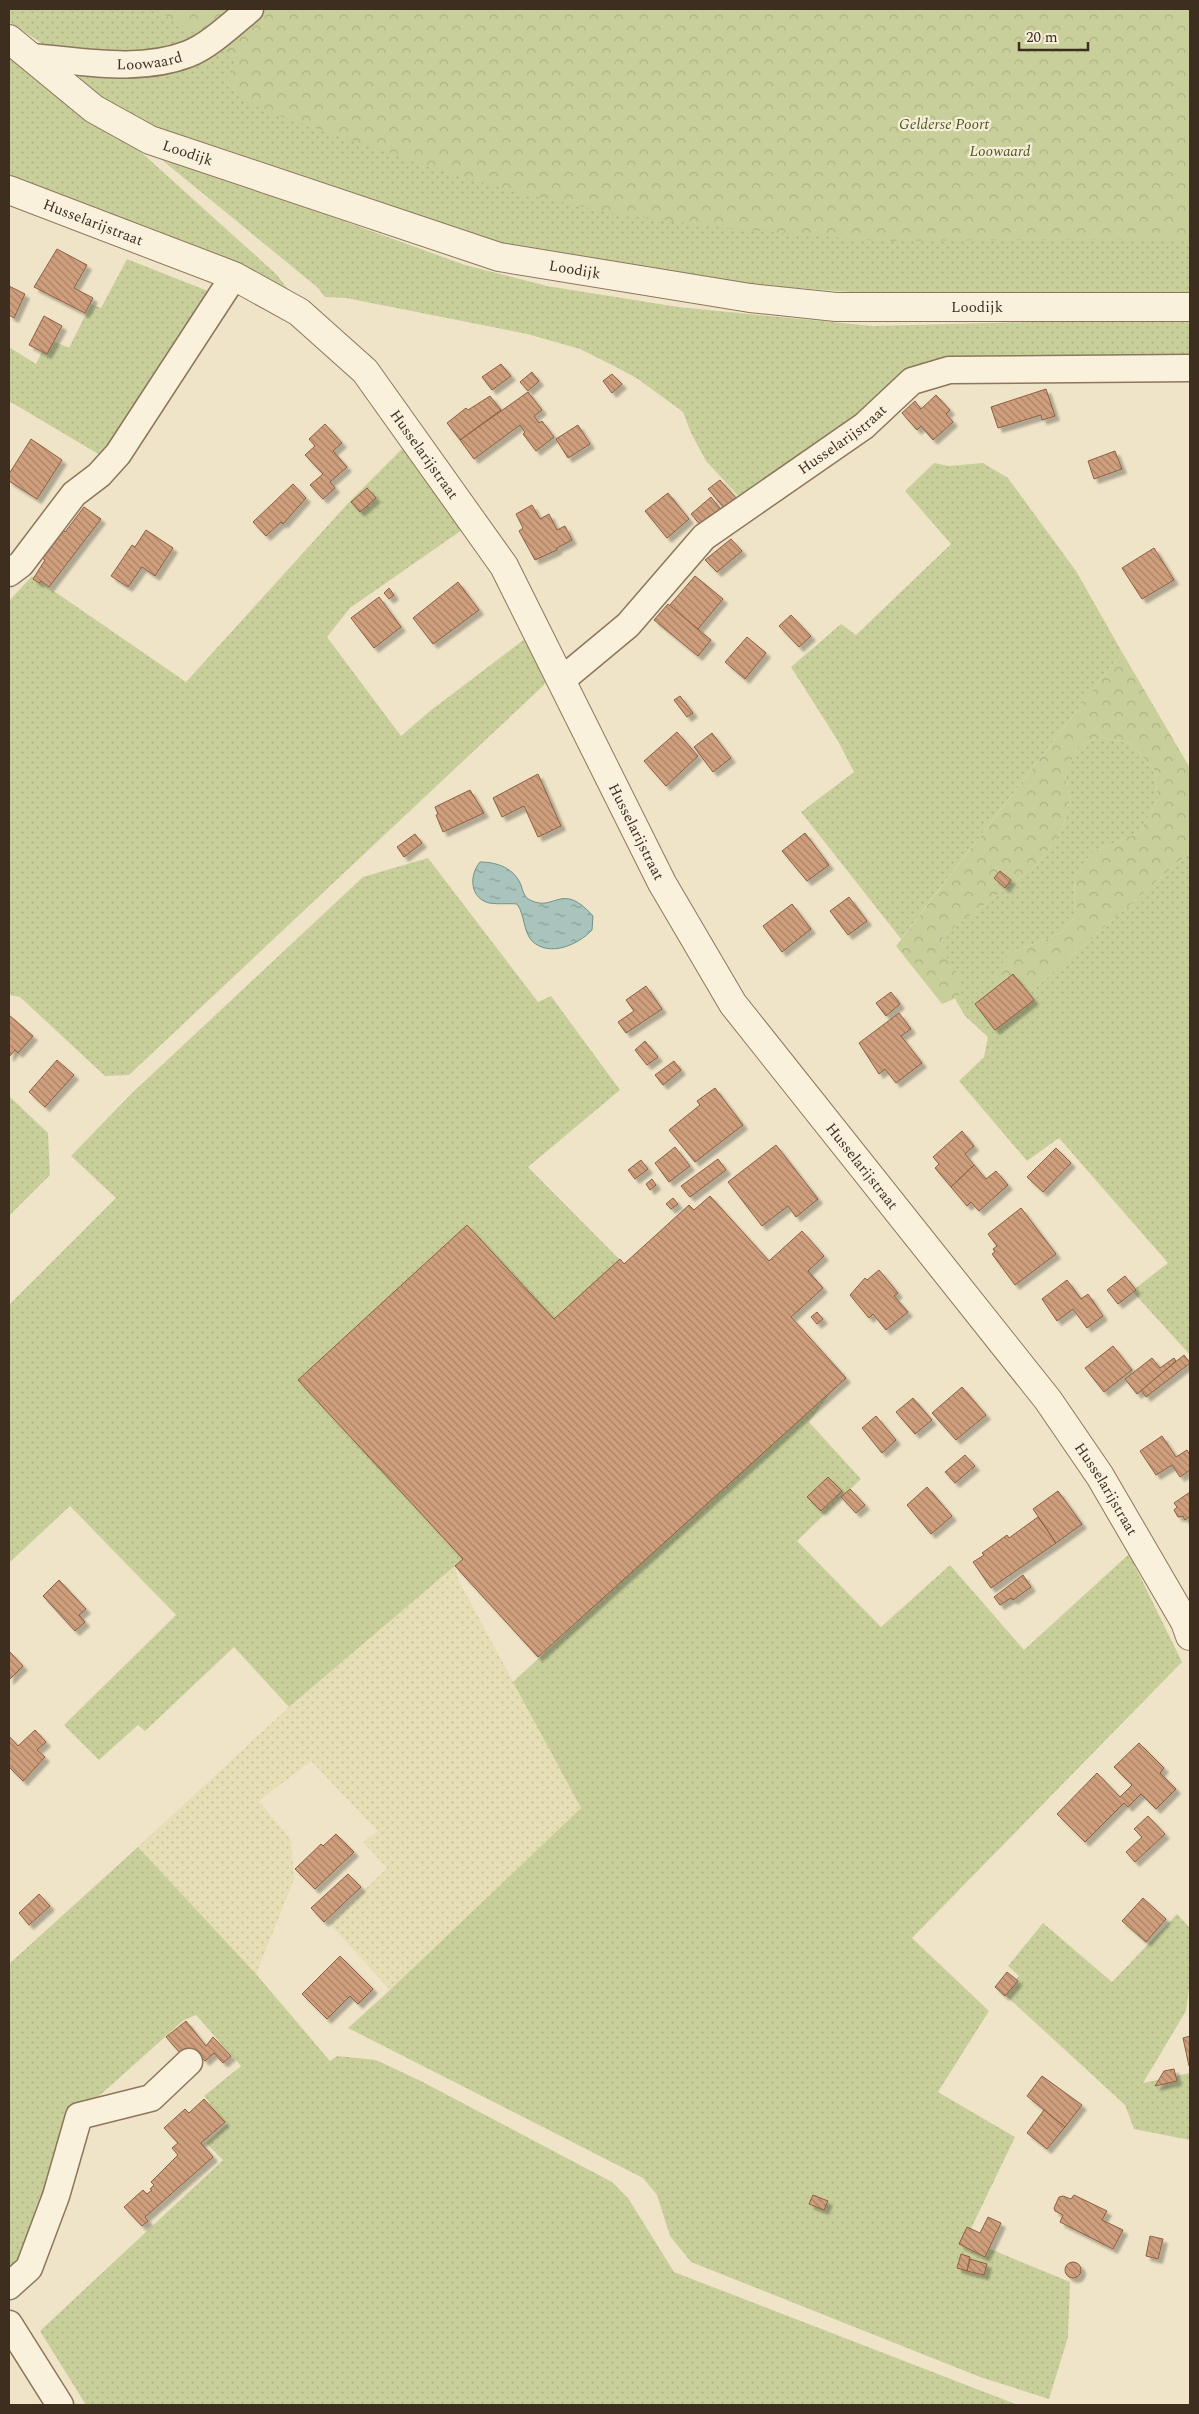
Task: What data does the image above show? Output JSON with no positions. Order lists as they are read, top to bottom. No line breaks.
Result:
{"streets":{"street":["Loowaard","Loodijk","Husselarijstraat"]},"crossings":[["Loowaard","Loodijk"]],"parks":["Gelderse Poort","Loowaard"],"scale_bar":"20 m"}
